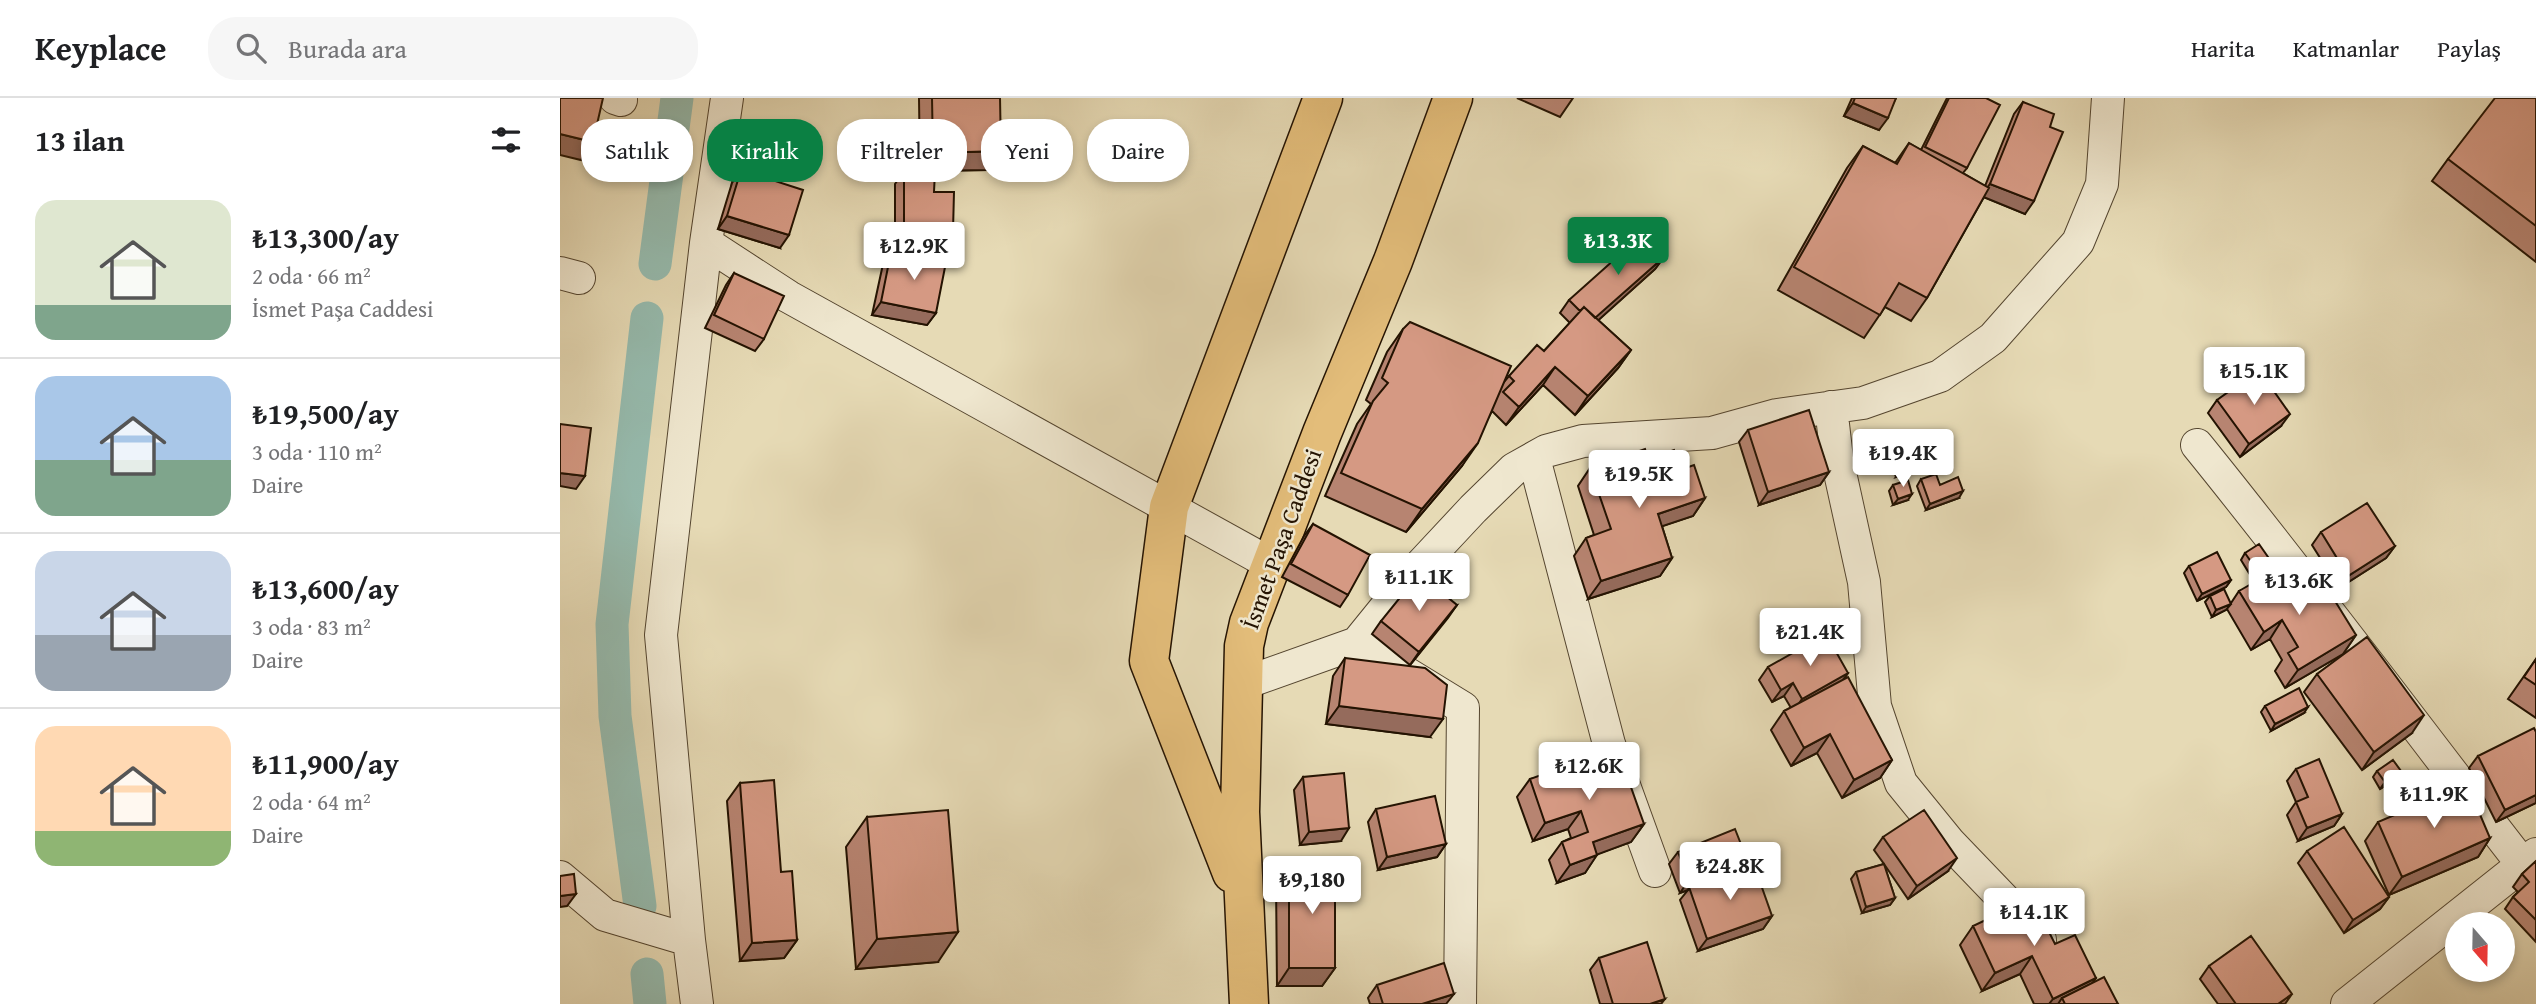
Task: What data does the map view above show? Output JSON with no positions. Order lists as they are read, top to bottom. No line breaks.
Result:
{"streets":{"main road":["İsmet Paşa Caddesi"]},"north":"bottom","page":{"header":"Keyplace","search":"Burada ara","nav":["Harita","Katmanlar","Paylaş"],"heading":"13 ilan","chip":["Satılık","Kiralık","Filtreler","Yeni","Daire"],"list":[{"name":"₺13,300/ay","note":"2 oda · 66 m² · İsmet Paşa Caddesi"},{"name":"₺19,500/ay","note":"3 oda · 110 m² · Daire"},{"name":"₺13,600/ay","note":"3 oda · 83 m² · Daire"},{"name":"₺11,900/ay","note":"2 oda · 64 m² · Daire"}],"price":["₺13.3K","₺12.9K","₺15.1K","₺19.4K","₺19.5K","₺11.1K","₺13.6K","₺21.4K","₺12.6K","₺11.9K","₺24.8K","₺9,180","₺14.1K"]}}
